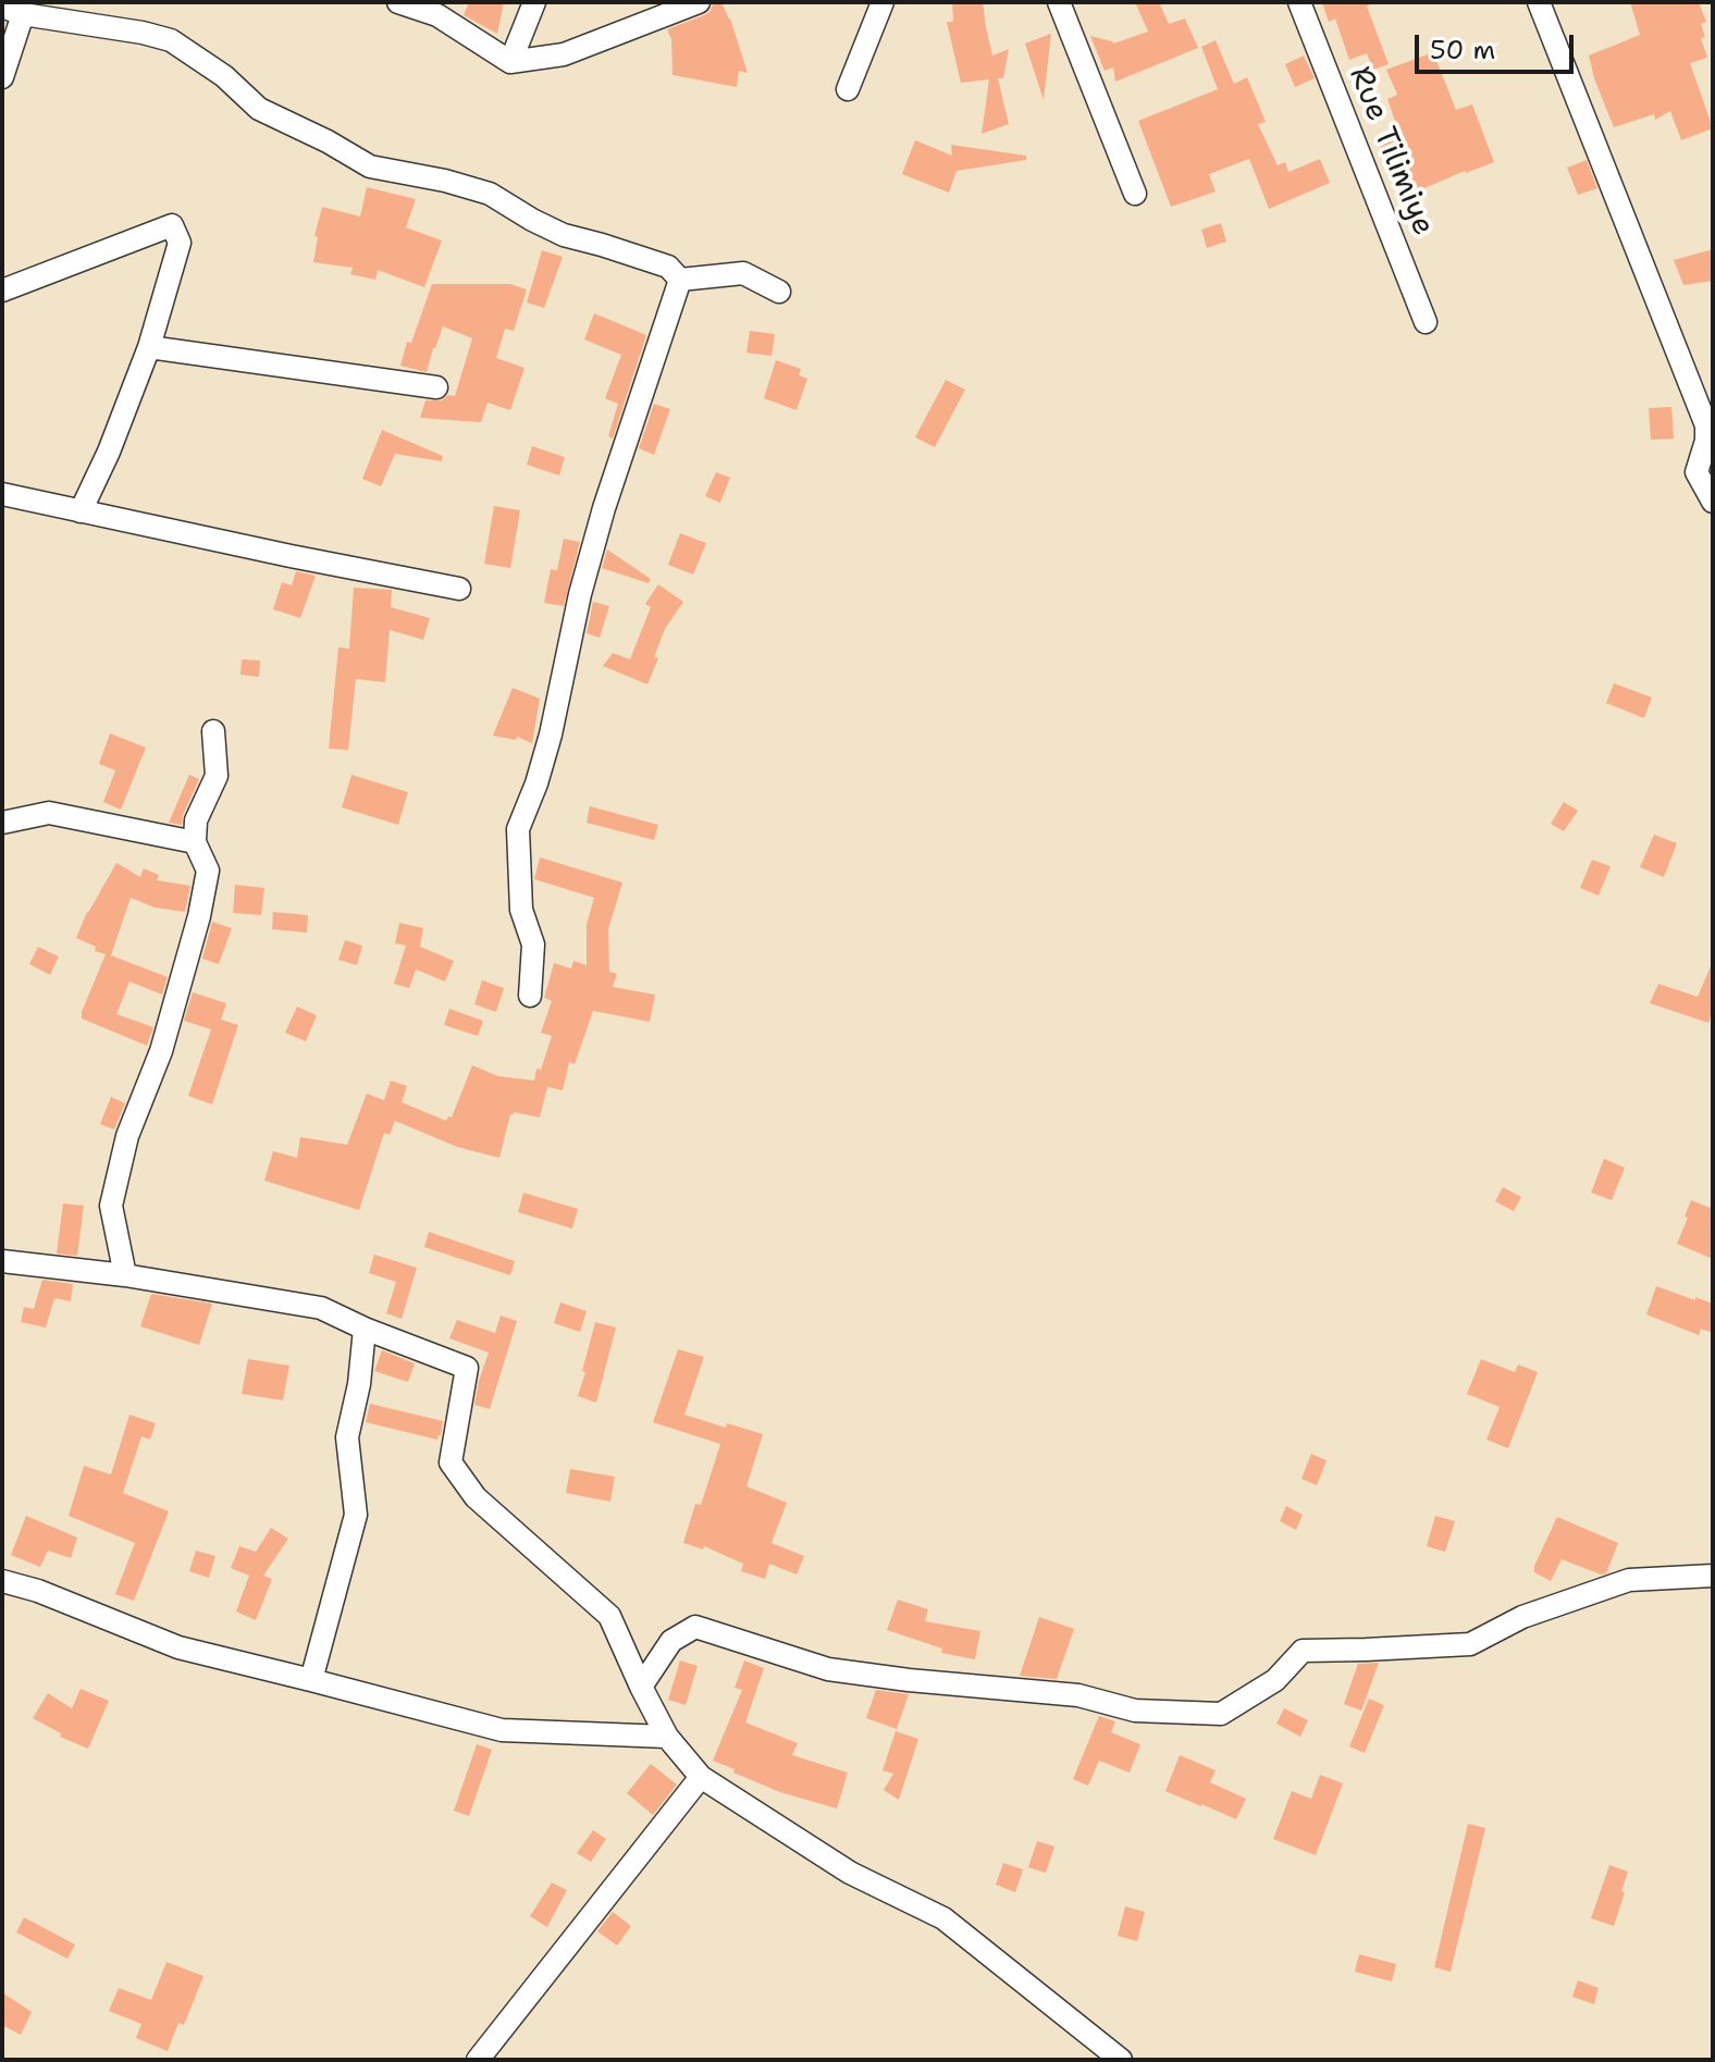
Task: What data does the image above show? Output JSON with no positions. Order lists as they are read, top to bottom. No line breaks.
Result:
{"streets":{"street":["Rue Tilimiye"]},"scale_bar":"50 m"}
